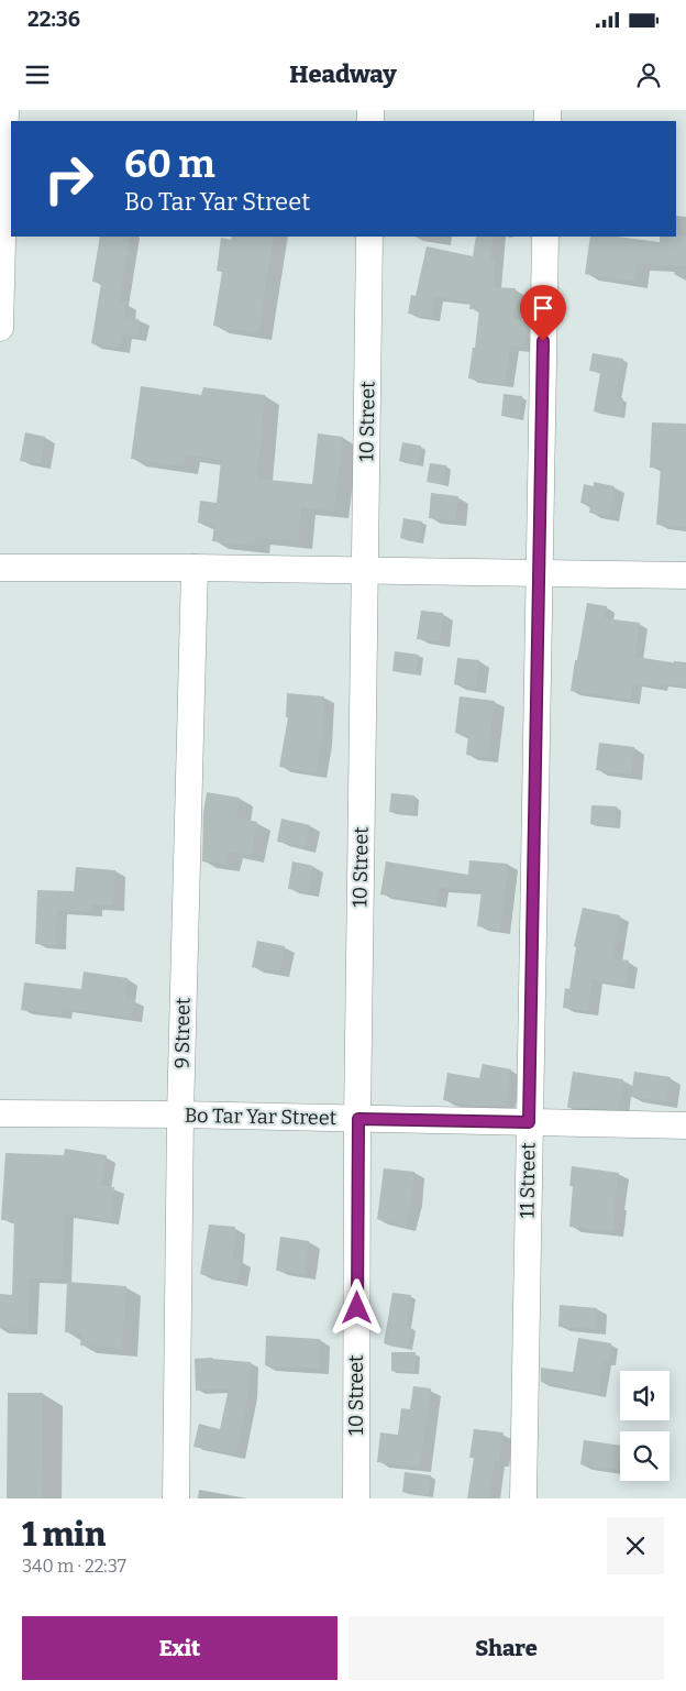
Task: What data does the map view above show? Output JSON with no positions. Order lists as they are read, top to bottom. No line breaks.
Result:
{"streets":{"street":["10 Street","9 Street","Bo Tar Yar Street","11 Street"]},"crossings":[["10 Street","Bo Tar Yar Street"],["9 Street","Bo Tar Yar Street"],["Bo Tar Yar Street","11 Street"]],"page":{"status":"22:36","header":"Headway","turn":["60 m","Bo Tar Yar Street"],"heading":["1 min","340 m · 22:37"],"buttons":["Exit","Share"]}}
